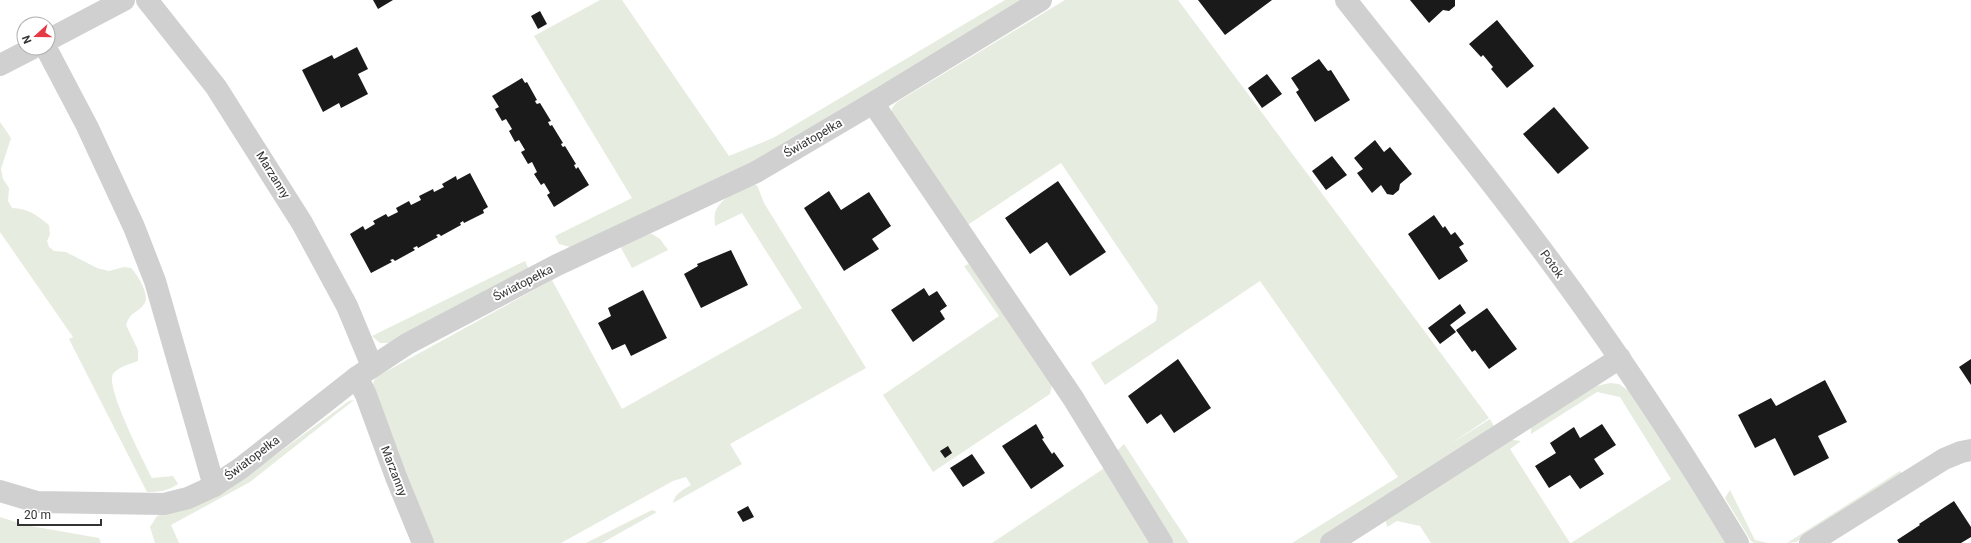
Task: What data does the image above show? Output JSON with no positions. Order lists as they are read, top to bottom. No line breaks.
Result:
{"streets":{"street":["Światopełka","Marzanny","Potok"]},"crossings":[["Światopełka","Marzanny"]],"scale_bar":"20 m","north":"left"}
